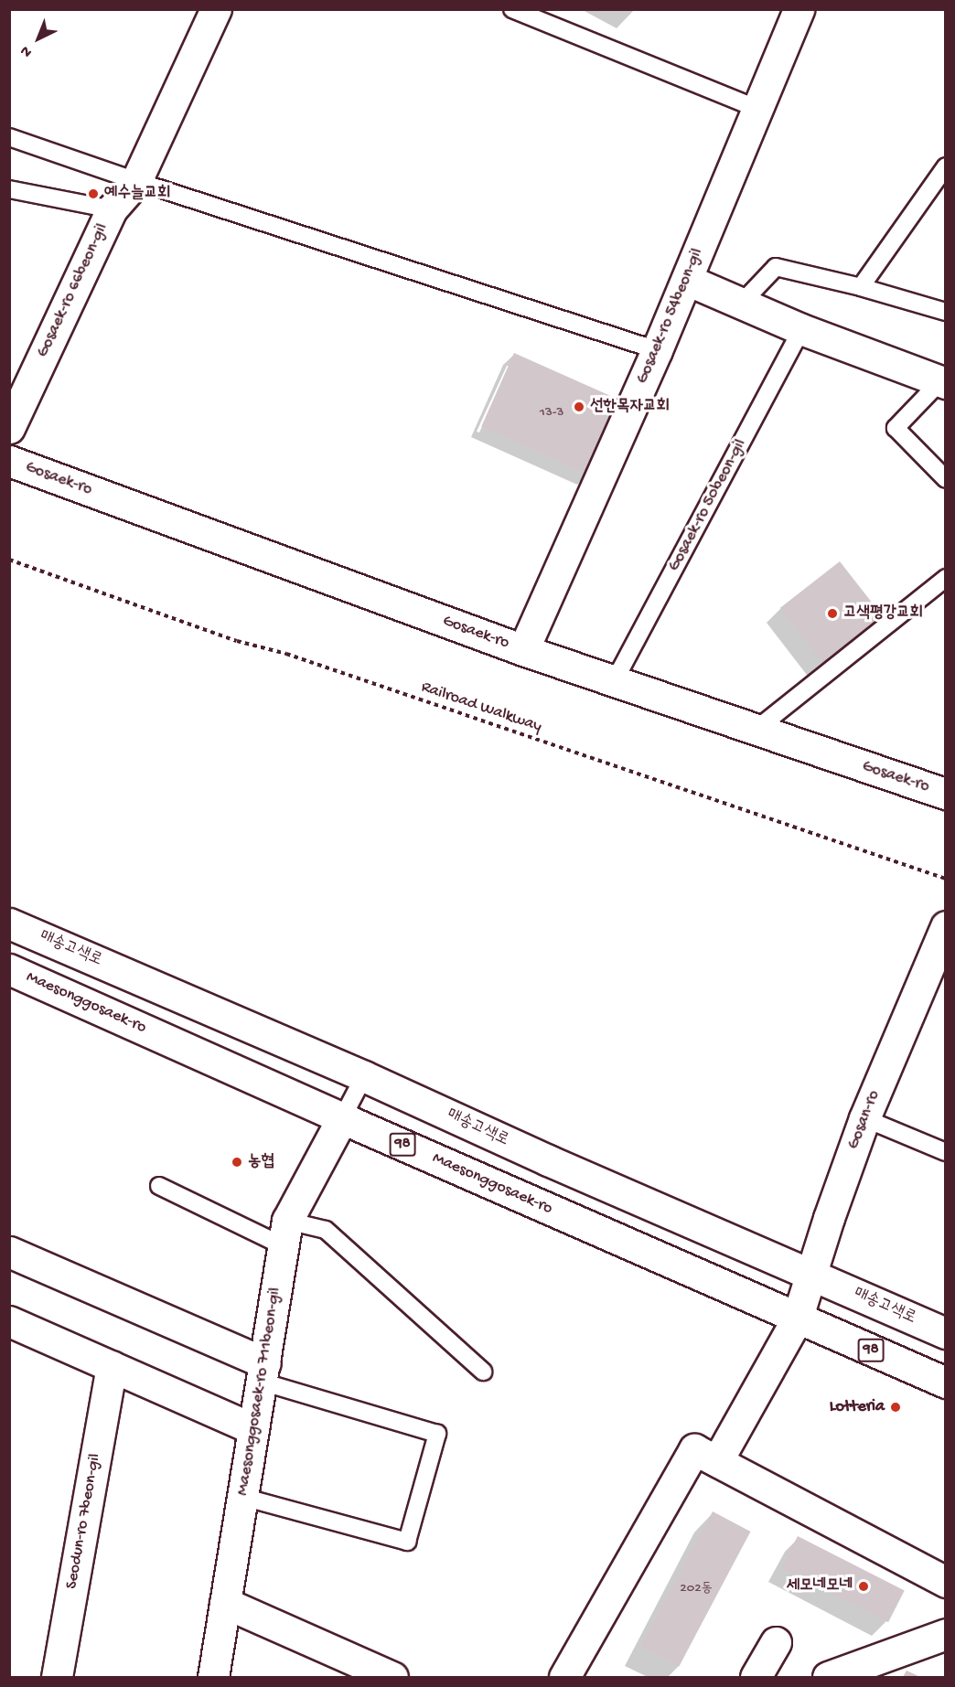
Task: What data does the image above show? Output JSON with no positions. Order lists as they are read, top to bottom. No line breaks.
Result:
{"streets":{"street":["Gosaek-ro 66beon-gil","Gosaek-ro 54beon-gil","Gosaek-ro","매송고색로","Maesonggosaek-ro","Gosan-ro","98","Maesonggosaek-ro 711beon-gil","Seodun-ro 7beon-gil"],"lane":["Gosaek-ro 50beon-gil"],"path":["Railroad Walkway"]},"crossings":[["Gosaek-ro 54beon-gil","Gosaek-ro"],["Gosaek-ro","Gosaek-ro 50beon-gil"],["매송고색로","Gosan-ro"],["Maesonggosaek-ro","Gosan-ro"],["Maesonggosaek-ro","Maesonggosaek-ro 711beon-gil"]],"places":["예수늘교회","선한목자교회","고색평강교회","농협","Lotteria","세모네모네"],"house_numbers":["13-3","202동"],"north":"bottom left"}
